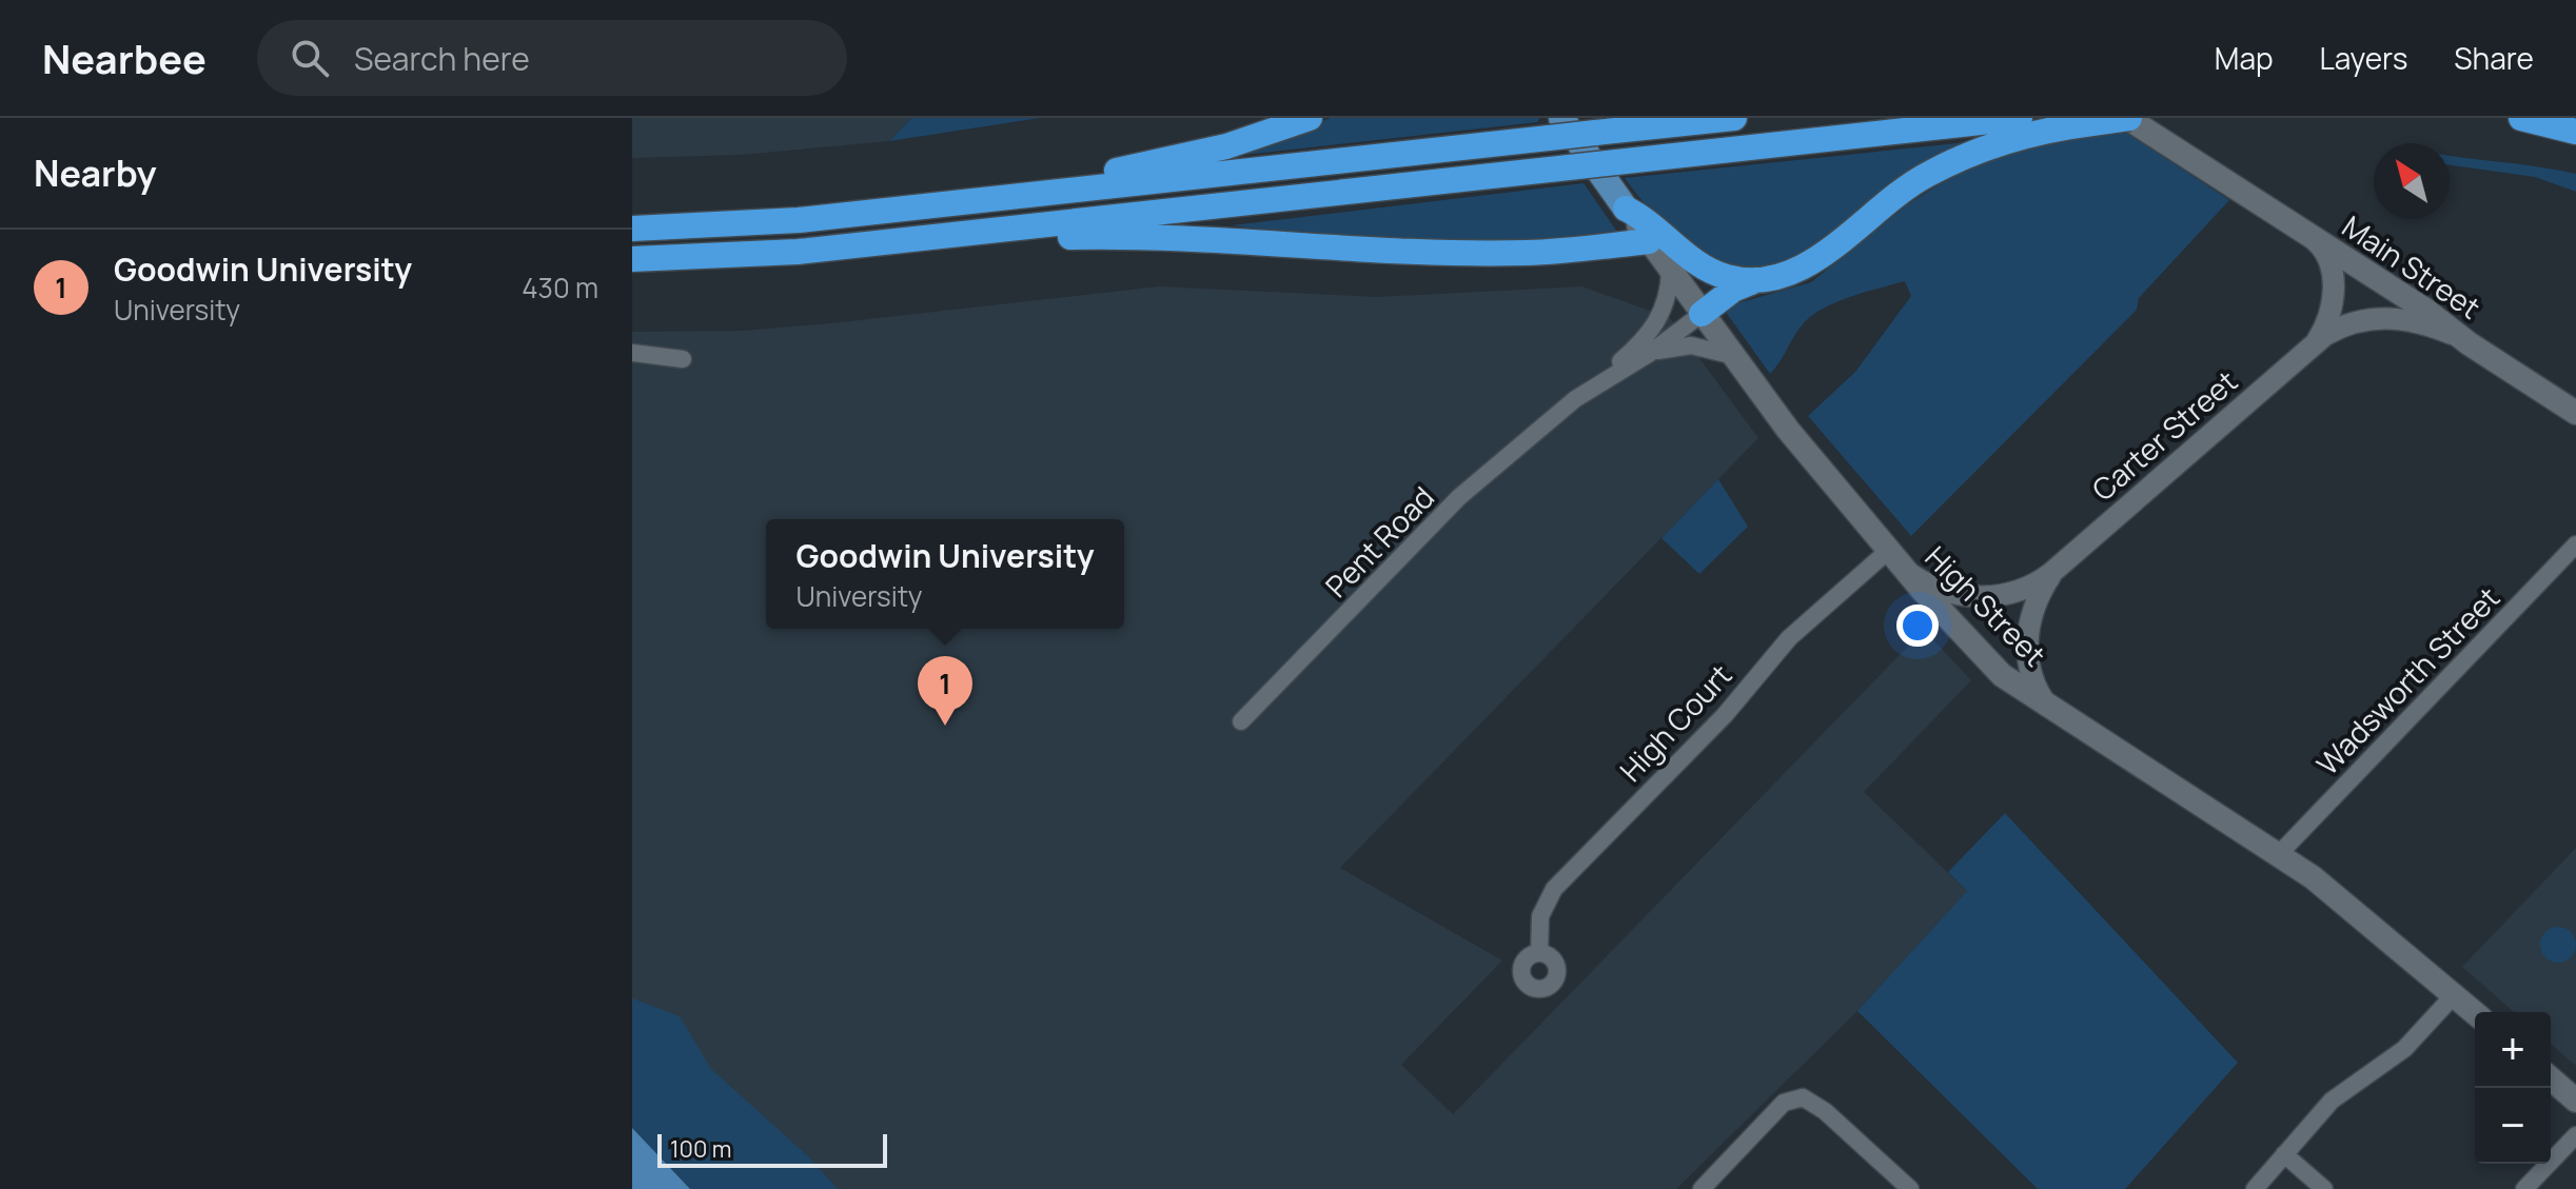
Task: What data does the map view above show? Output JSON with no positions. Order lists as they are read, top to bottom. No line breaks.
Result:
{"streets":{"main road":["Main Street","High Street"],"street":["Carter Street","Pent Road","Wadsworth Street","High Court"]},"crossings":[["Main Street","Carter Street"],["Carter Street","High Street"],["Pent Road","High Street"],["High Street","Wadsworth Street"],["High Street","High Court"]],"scale_bar":"100 m","north":"top left","page":{"header":"Nearbee","search":"Search here","nav":["Map","Layers","Share"],"heading":"Nearby","list":[{"mark":"1","name":"Goodwin University","note":"University","value":"430 m"}],"popup":["Goodwin University","University"],"pins":"1","map_buttons":["+","−"],"scale":"100 m"}}
